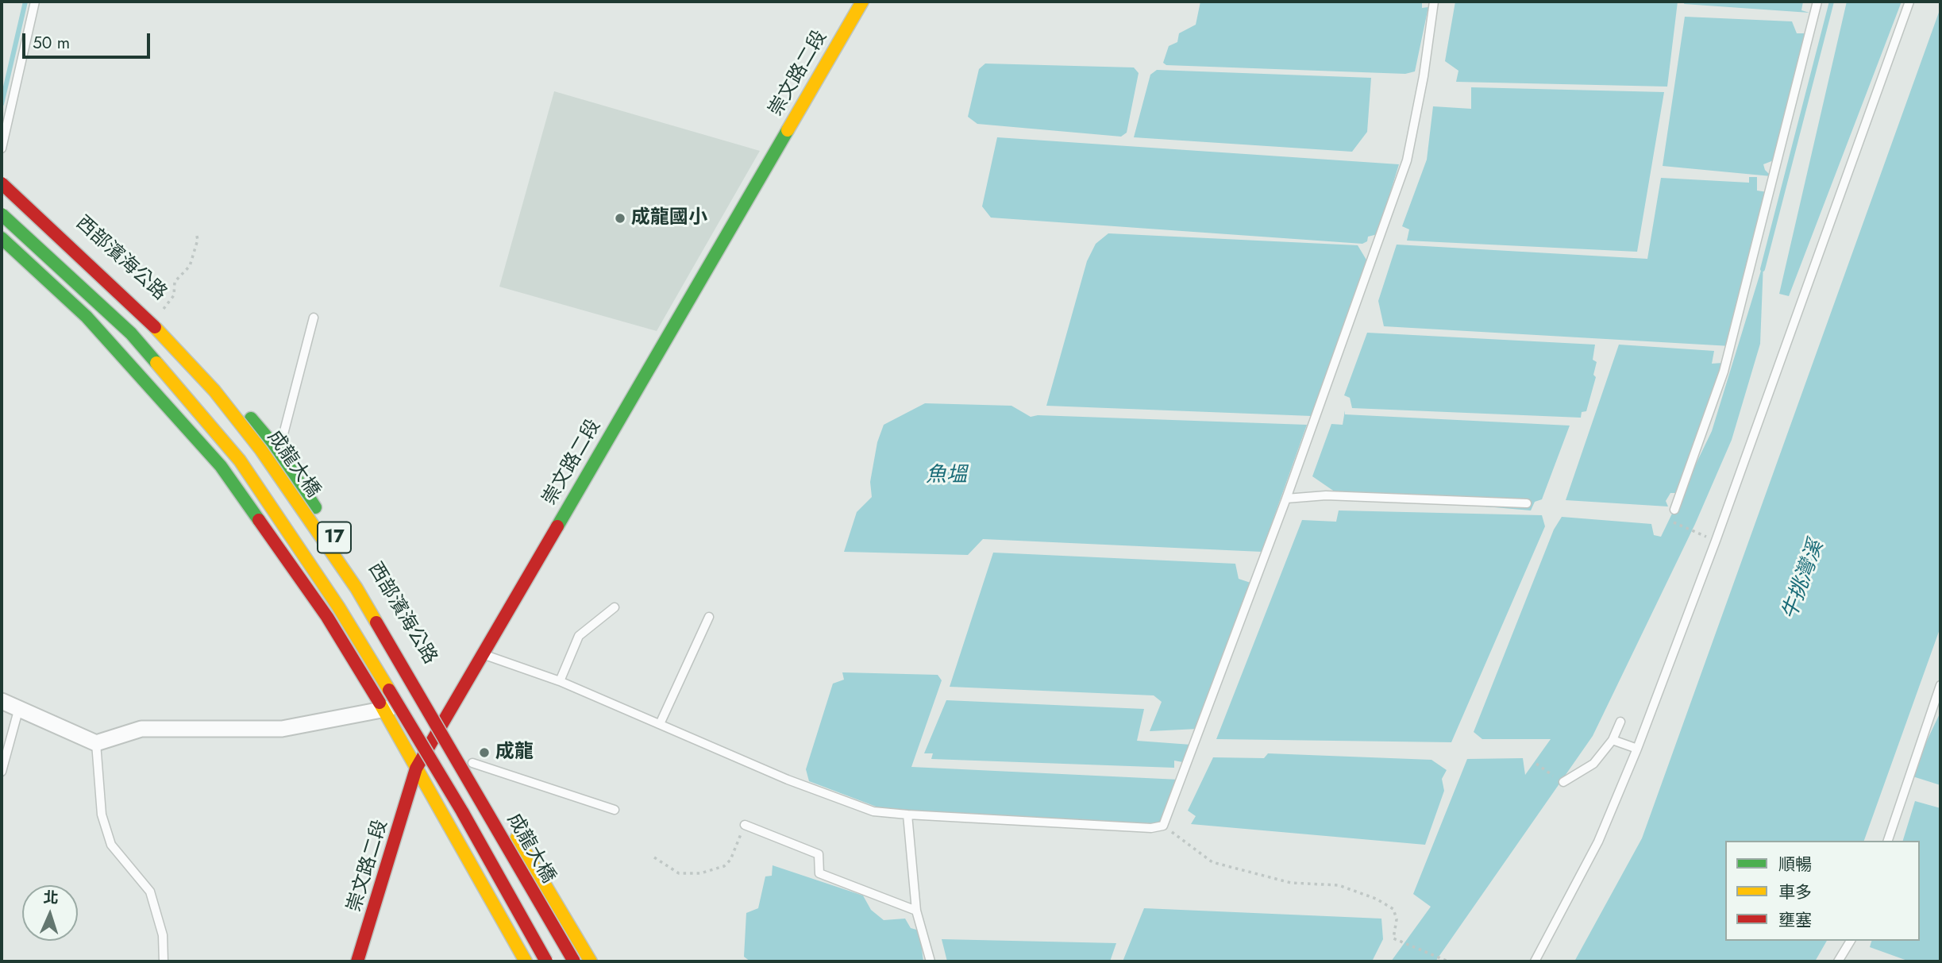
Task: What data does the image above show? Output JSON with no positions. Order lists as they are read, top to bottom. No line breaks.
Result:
{"streets":{"main road":["崇文路二段","西部濱海公路","成龍大橋","17"]},"crossings":[["崇文路二段","西部濱海公路"],["崇文路二段","17"]],"water":["魚塭","牛挑灣溪"],"places":["成龍國小","成龍"],"legend":["順暢","車多","壅塞"],"scale_bar":"50 m","north":"top"}
